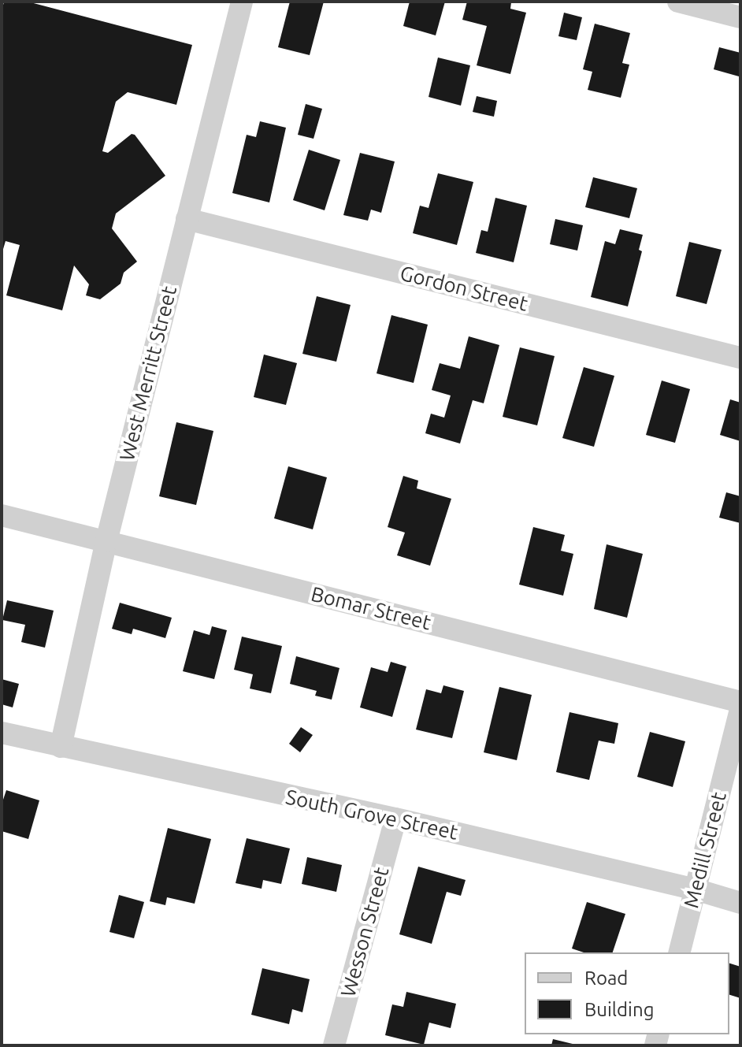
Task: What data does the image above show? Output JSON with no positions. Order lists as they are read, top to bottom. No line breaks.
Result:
{"streets":{"street":["Gordon Street","West Merritt Street","Bomar Street","South Grove Street","Medill Street","Wesson Street"]},"crossings":[["Gordon Street","West Merritt Street"],["West Merritt Street","Bomar Street"],["West Merritt Street","South Grove Street"],["South Grove Street","Medill Street"],["South Grove Street","Wesson Street"]],"legend":["Road","Building"]}
